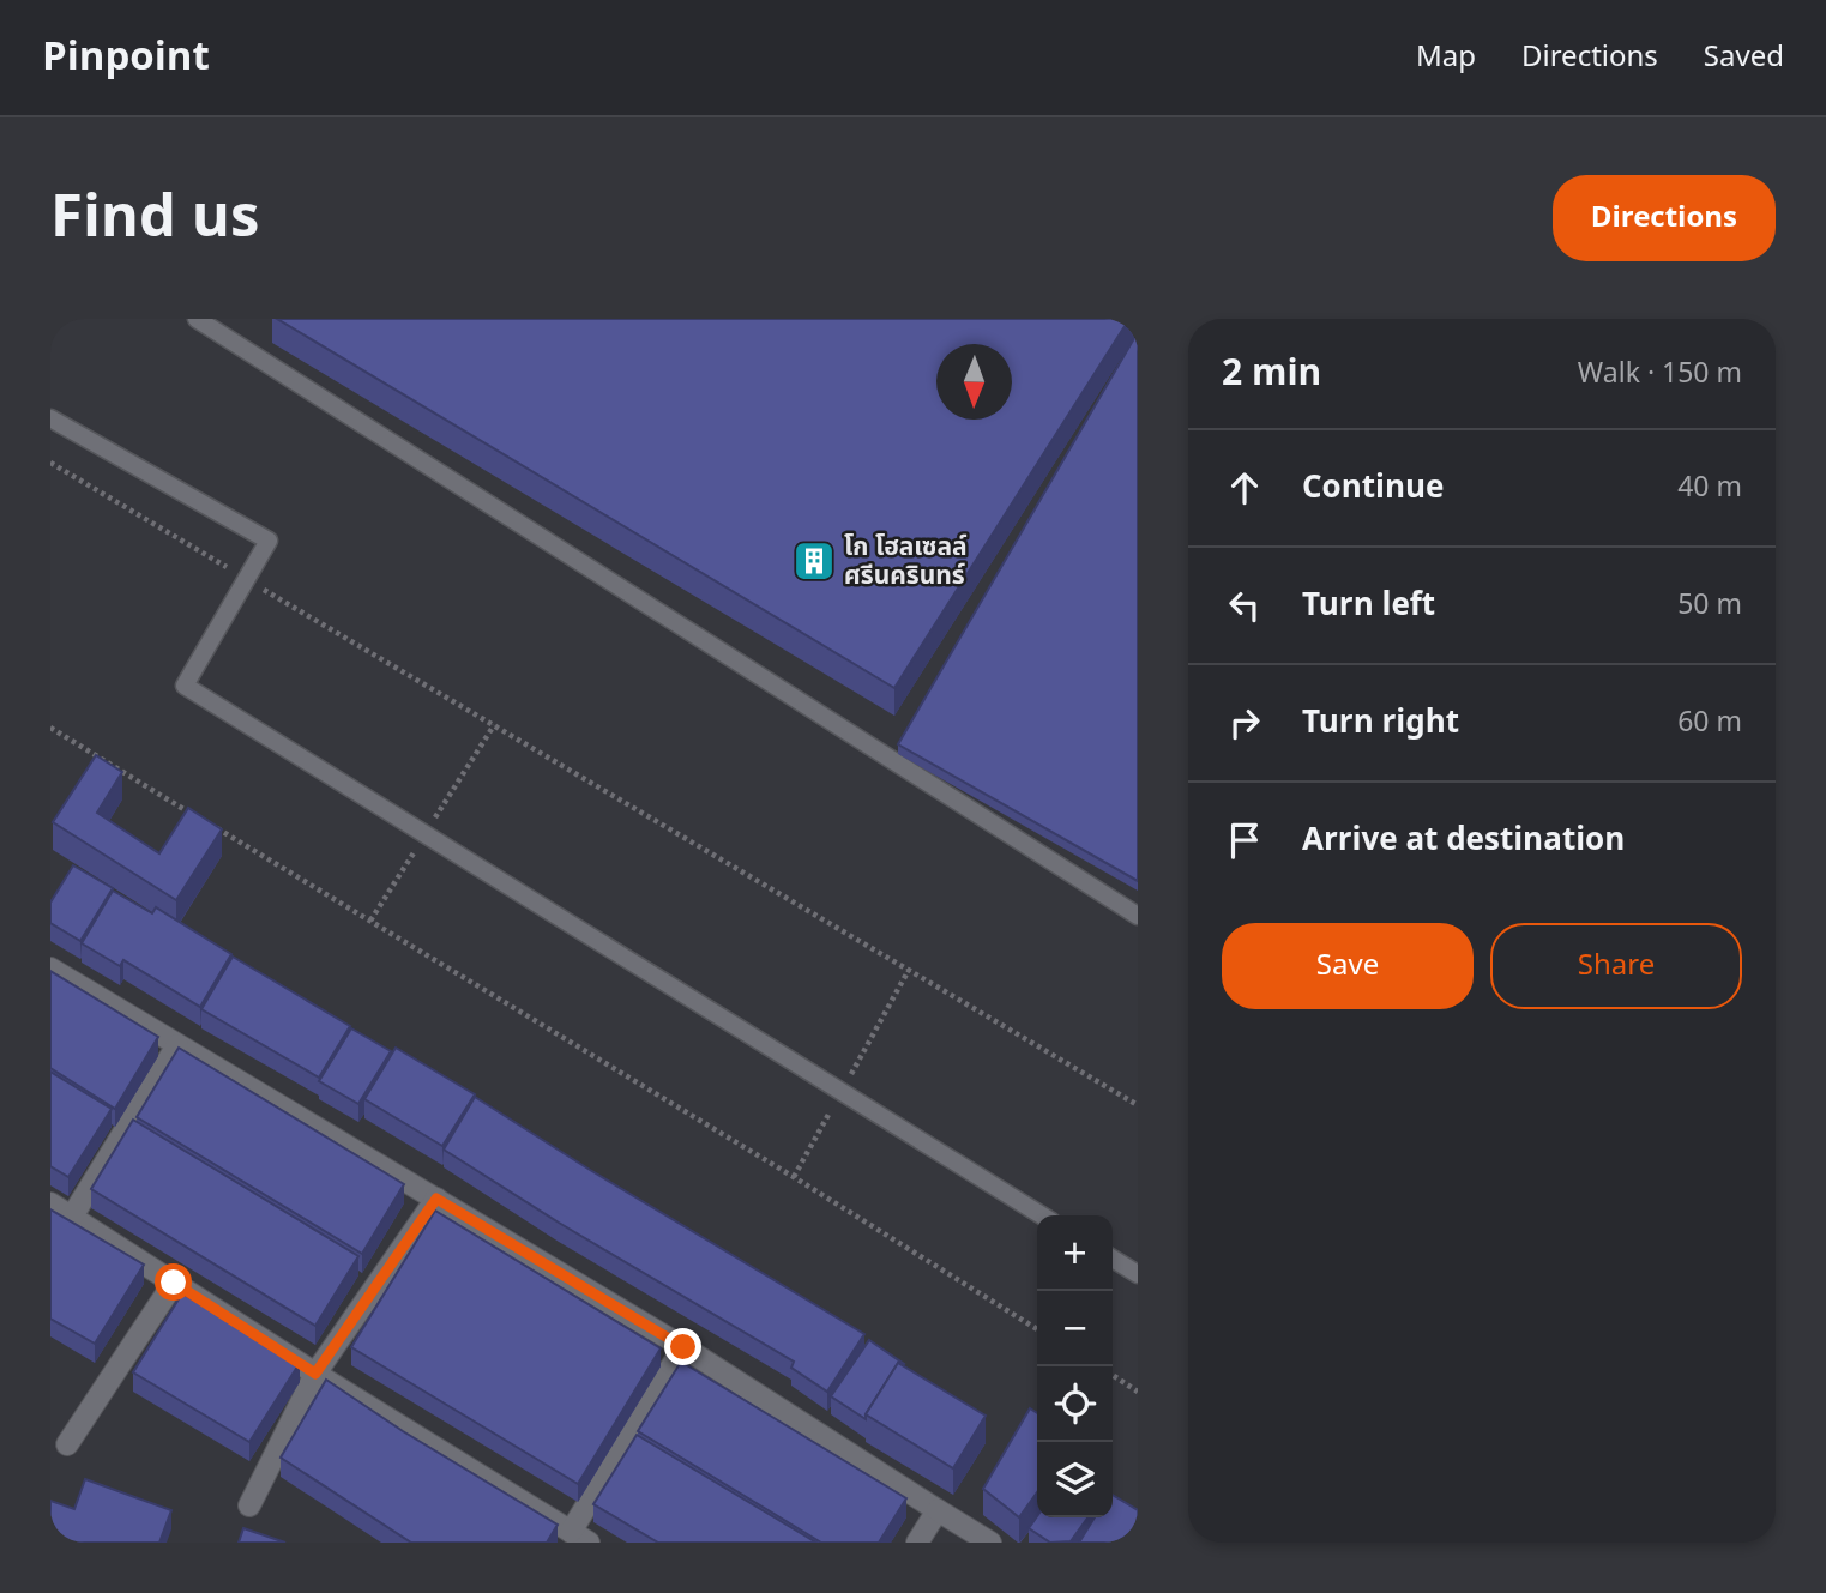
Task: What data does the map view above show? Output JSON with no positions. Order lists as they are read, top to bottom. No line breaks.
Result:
{"places":{"building":["โก โฮลเซลล์ ศรีนครินทร์"]},"north":"bottom","page":{"header":"Pinpoint","nav":["Map","Directions","Saved"],"title":"Find us","buttons":["Directions",["Save","Share"]],"heading":["2 min","Walk · 150 m"],"list":[["Continue","40 m"],["Turn left","50 m"],["Turn right","60 m"],"Arrive at destination"],"map_buttons":["+","−"]}}
